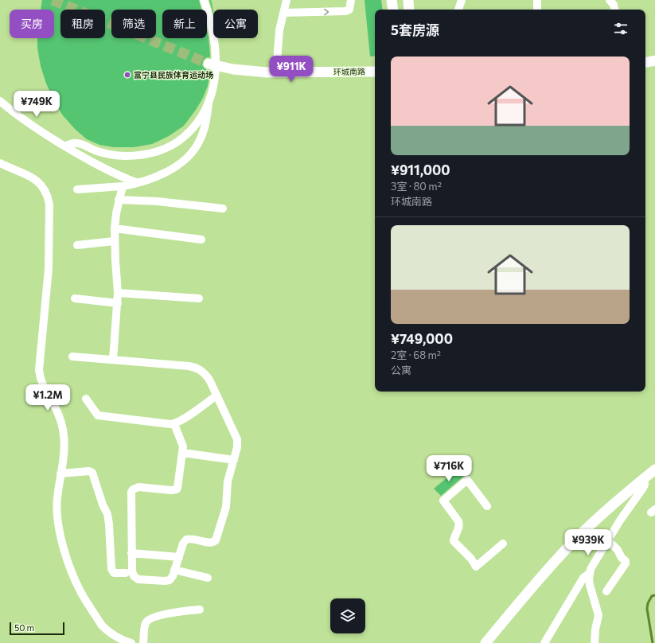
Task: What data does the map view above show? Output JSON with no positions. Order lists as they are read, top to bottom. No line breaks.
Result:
{"streets":{"main road":["环城南路"]},"places":["富宁县民族体育运动场"],"scale_bar":"50 m","page":{"chip":["买房","租房","筛选","新上","公寓"],"heading":"5套房源","list":[{"name":"¥911,000","note":"3室 · 80 m² · 环城南路"},{"name":"¥749,000","note":"2室 · 68 m² · 公寓"}],"price":["¥911K","¥749K","¥1.2M","¥716K","¥939K"],"scale":"50 m"}}
